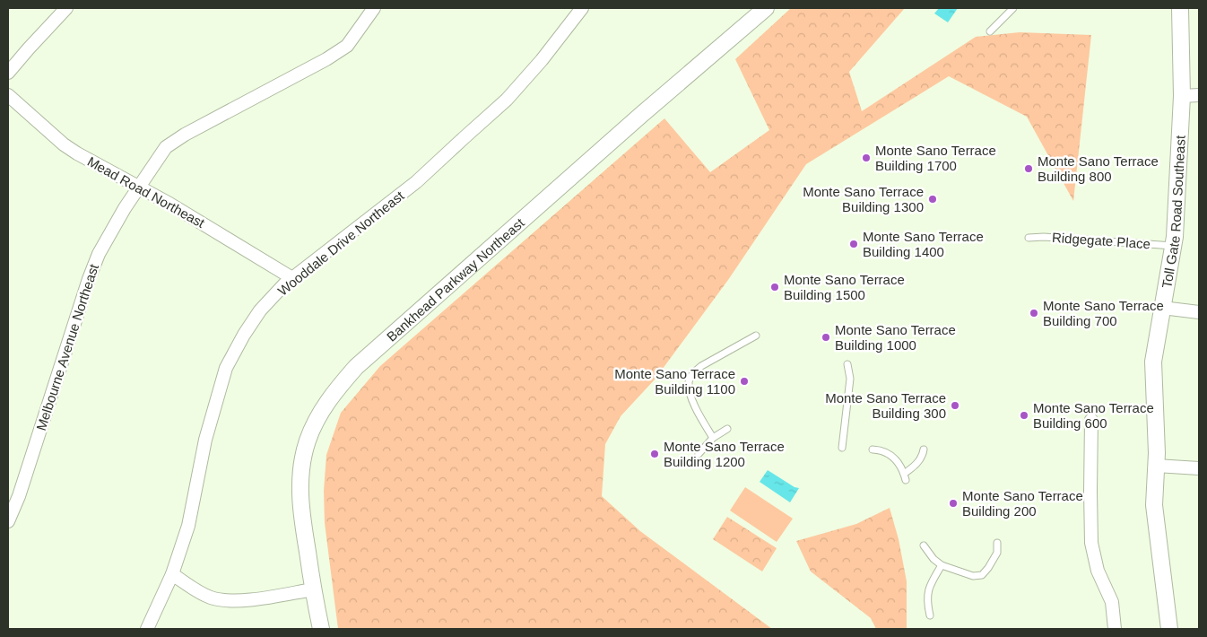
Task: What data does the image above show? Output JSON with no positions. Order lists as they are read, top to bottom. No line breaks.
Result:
{"streets":{"street":["Mead Road Northeast","Toll Gate Road Southeast","Wooddale Drive Northeast","Bankhead Parkway Northeast","Melbourne Avenue Northeast"],"lane":["Ridgegate Place"]},"crossings":[["Mead Road Northeast","Wooddale Drive Northeast"],["Mead Road Northeast","Melbourne Avenue Northeast"],["Toll Gate Road Southeast","Ridgegate Place"]],"places":["Monte Sano Terrace Building 1700","Monte Sano Terrace Building 800","Monte Sano Terrace Building 1300","Monte Sano Terrace Building 1400","Monte Sano Terrace Building 1500","Monte Sano Terrace Building 700","Monte Sano Terrace Building 1000","Monte Sano Terrace Building 1100","Monte Sano Terrace Building 300","Monte Sano Terrace Building 600","Monte Sano Terrace Building 1200","Monte Sano Terrace Building 200"]}
